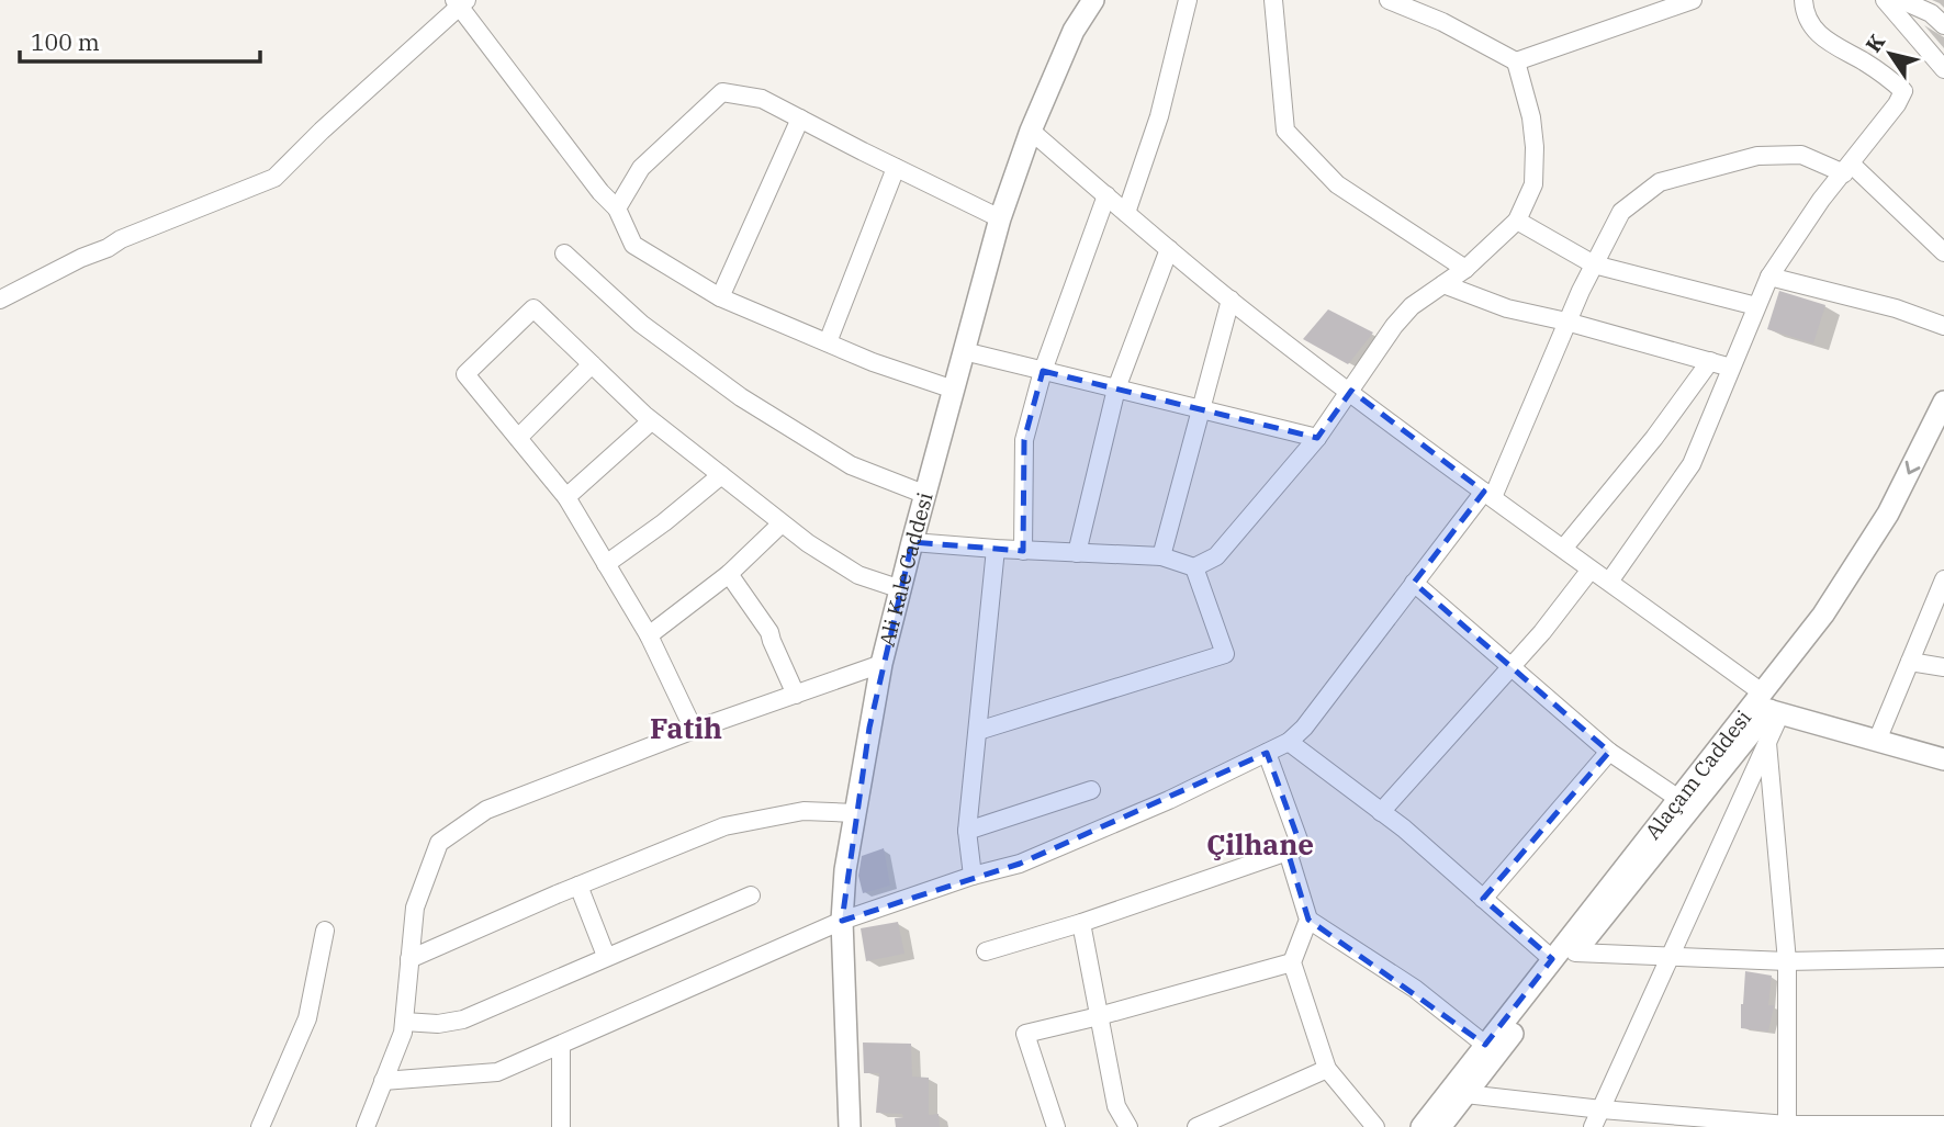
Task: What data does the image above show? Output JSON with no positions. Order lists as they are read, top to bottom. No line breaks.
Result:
{"streets":{"main road":["Ali Kale Caddesi","Alaçam Caddesi"]},"districts":["Fatih","Çilhane"],"scale_bar":"100 m","north":"top left"}
